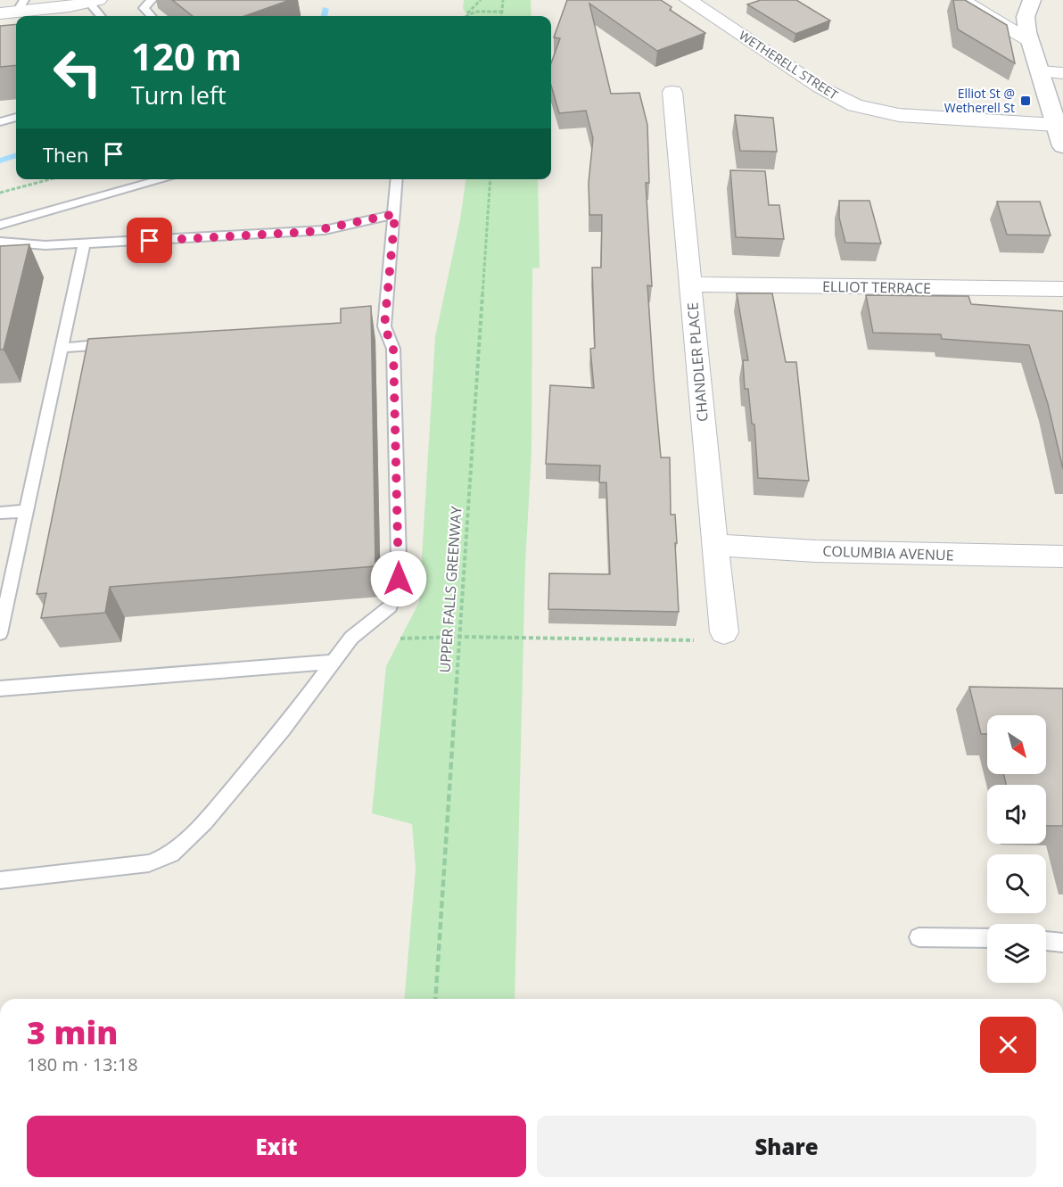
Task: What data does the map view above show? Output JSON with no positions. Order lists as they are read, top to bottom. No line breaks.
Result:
{"streets":{"street":["WETHERELL STREET","ELLIOT TERRACE","CHANDLER PLACE","COLUMBIA AVENUE"],"path":["UPPER FALLS GREENWAY"]},"crossings":[["ELLIOT TERRACE","CHANDLER PLACE"],["CHANDLER PLACE","COLUMBIA AVENUE"]],"places":{"transit":["Elliot St @ Wetherell St"]},"north":"bottom right","page":{"turn":["120 m","Turn left"],"then":"Then","heading":["3 min","180 m · 13:18"],"buttons":["Exit","Share"]}}
